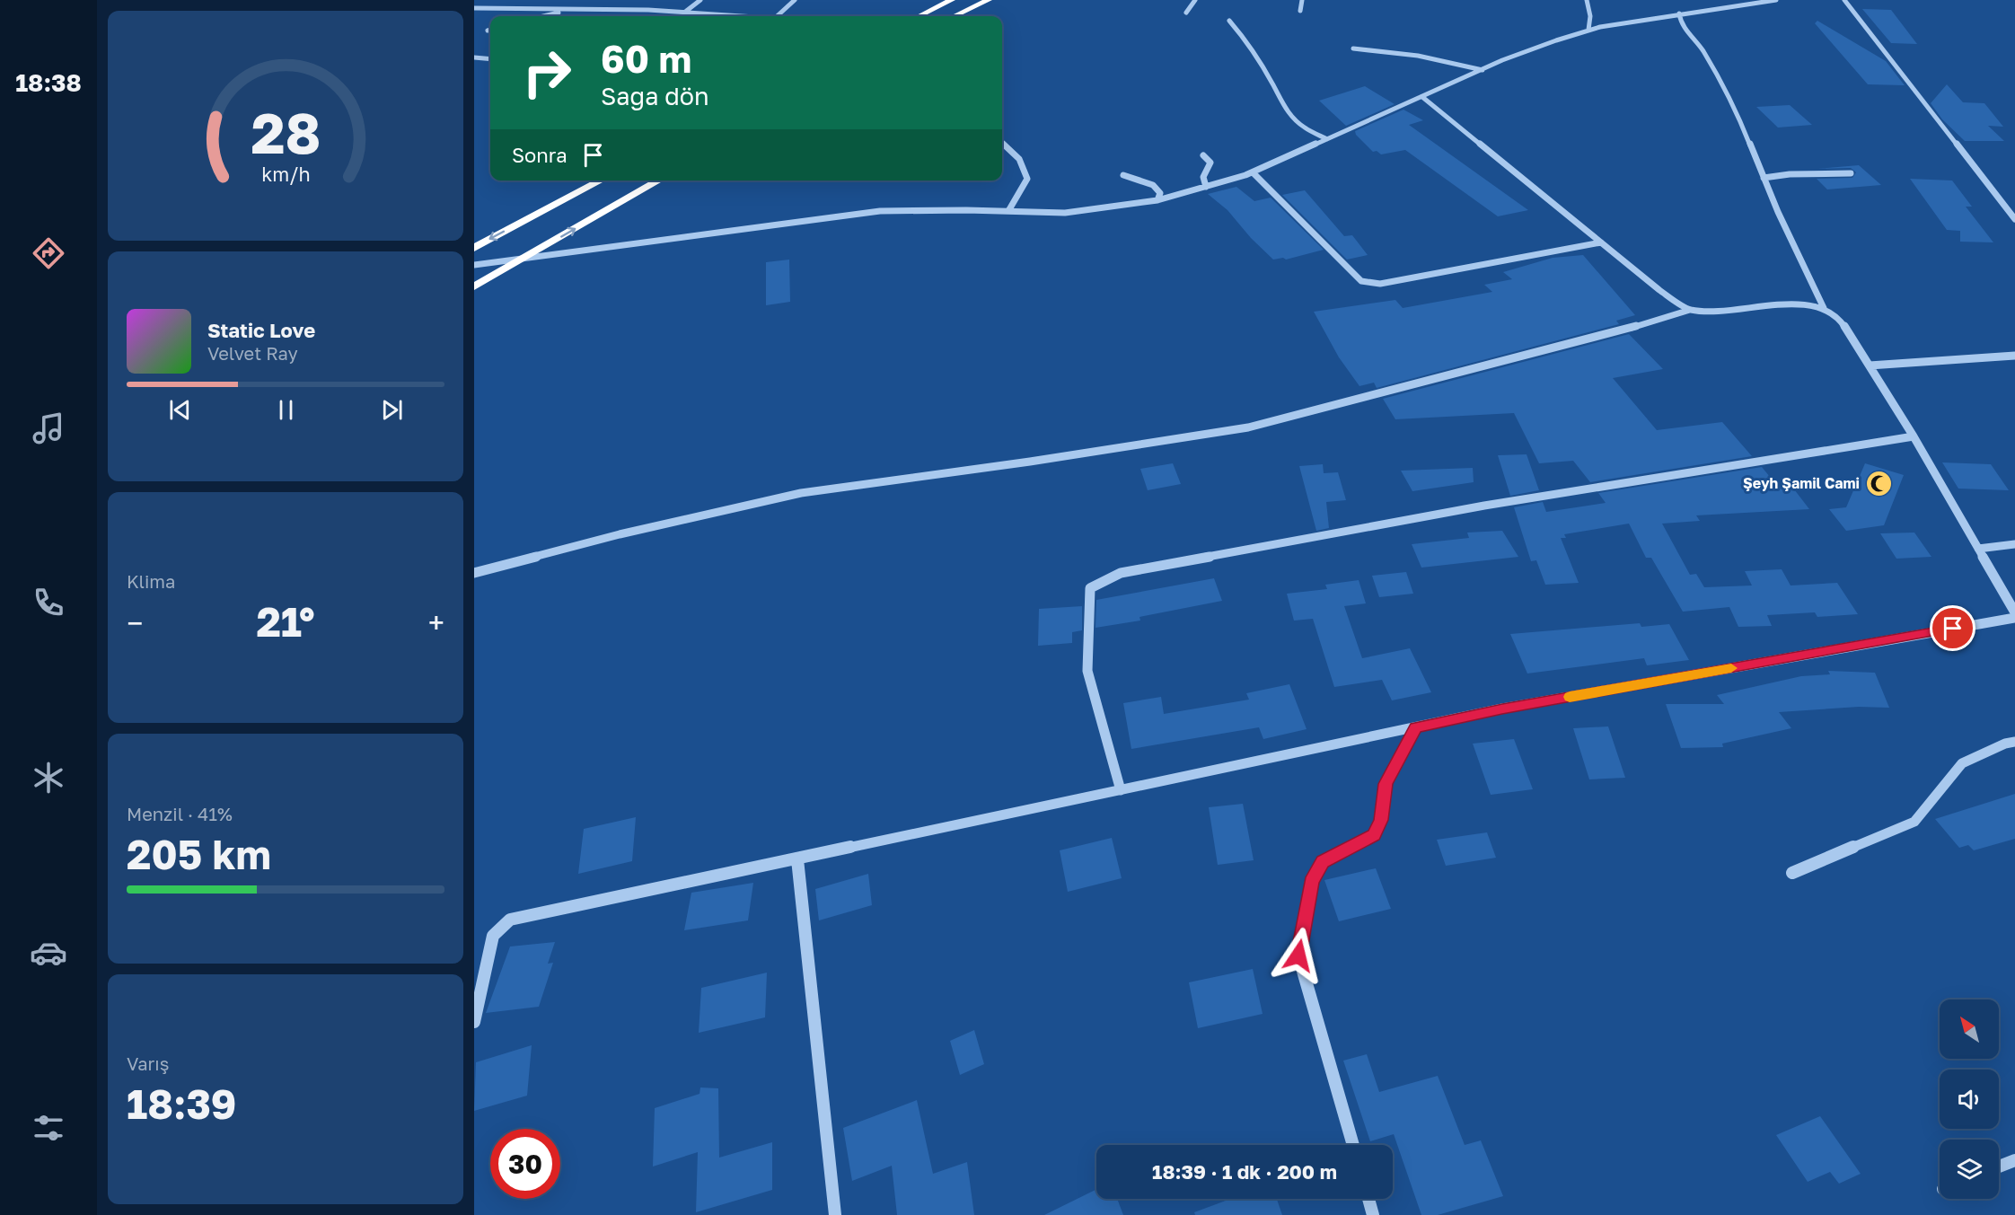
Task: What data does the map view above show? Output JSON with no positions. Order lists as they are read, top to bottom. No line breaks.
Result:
{"places":{"mosque":["Şeyh Şamil Cami"]},"north":"top left","page":{"tabs":"18:38","turn":["60 m","Sağa dön"],"then":"Sonra","song":["Static Love","Velvet Ray"],"tile":["Klima",["Menzil · 41%","205 km"],["Varış","18:39"]],"heat":["−","21°","+"],"limit":"30","trip":"18:39 · 1 dk · 200 m","gauge":["28","km/h"]}}
